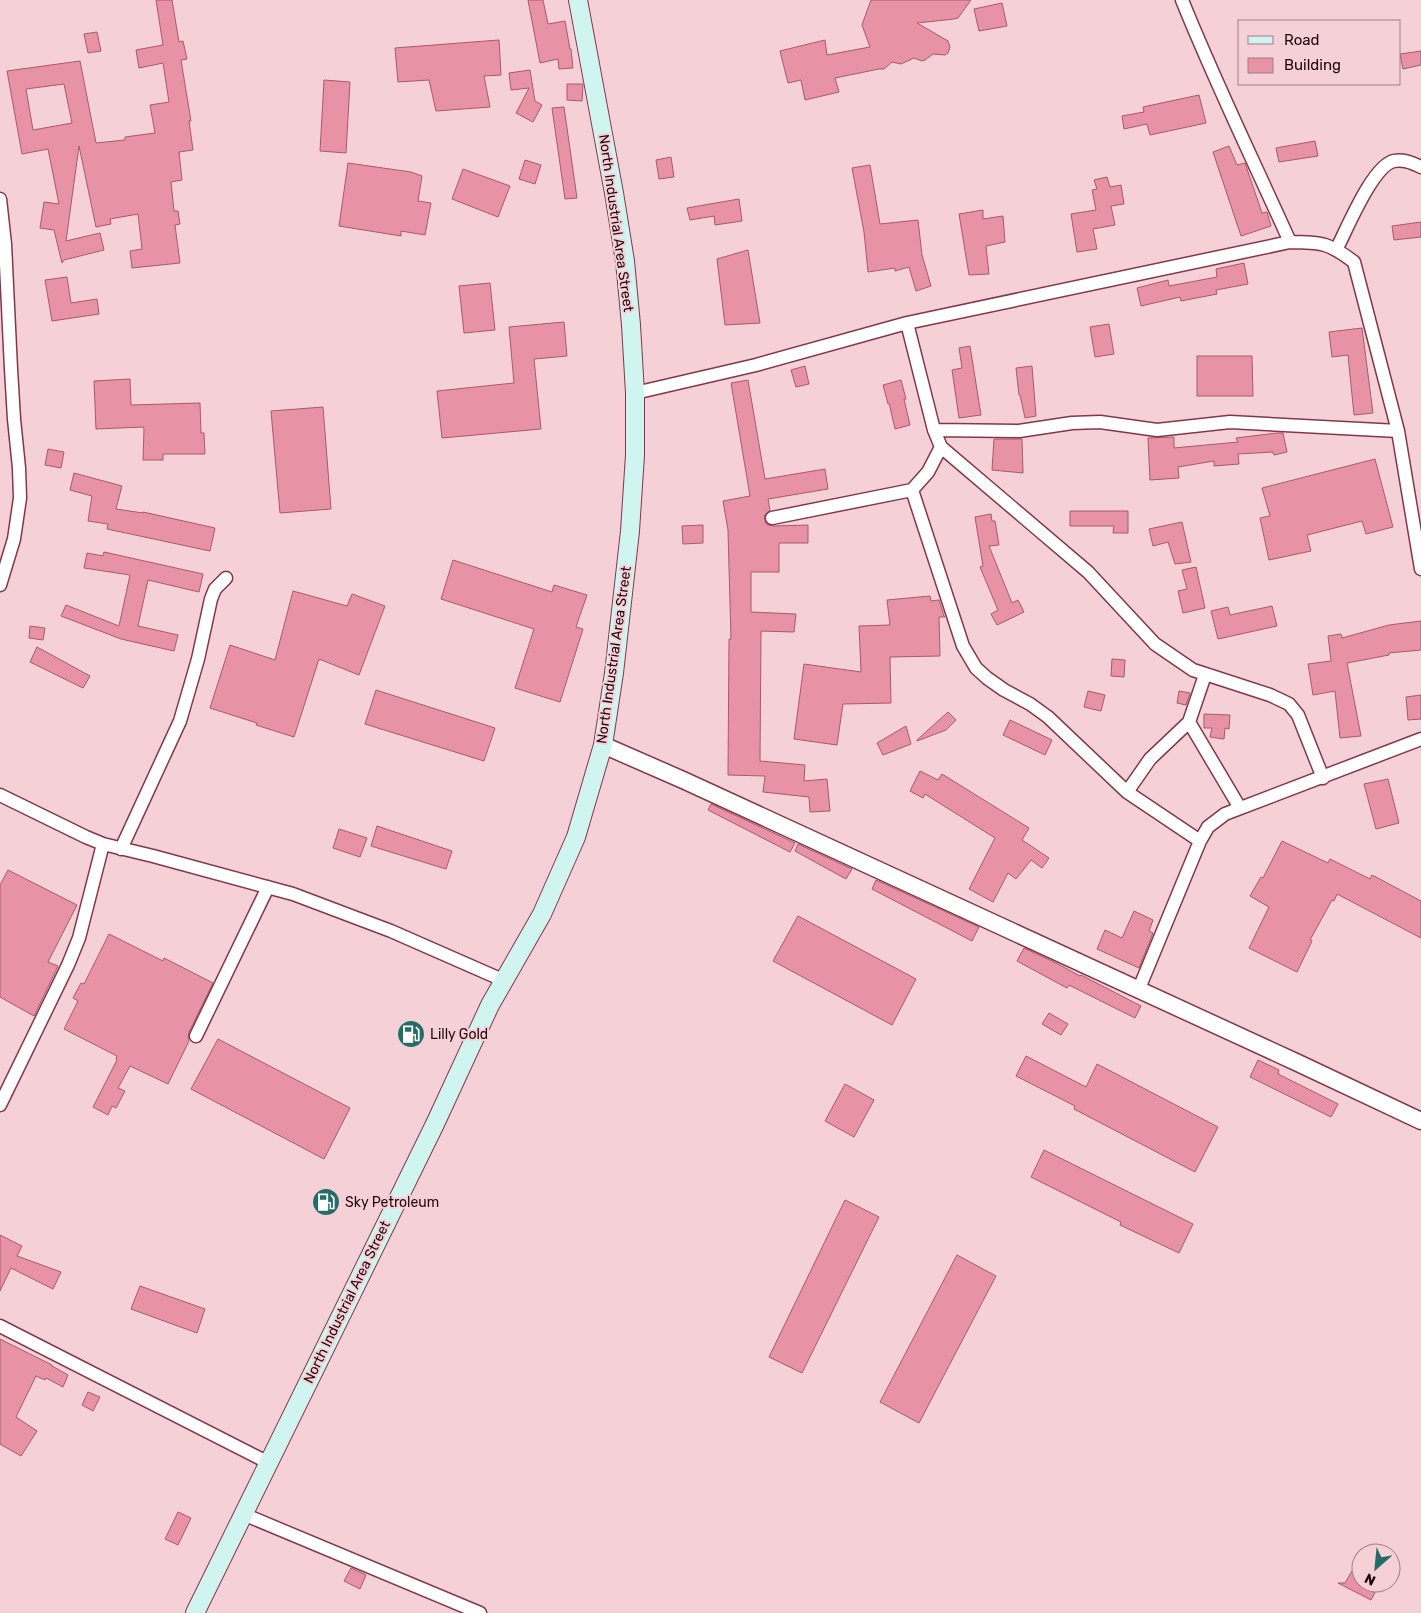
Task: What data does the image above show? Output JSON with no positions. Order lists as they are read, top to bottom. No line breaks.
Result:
{"streets":{"main road":["North Industrial Area Street"]},"places":{"fuel station":["Lilly Gold","Sky Petroleum"]},"legend":["Road","Building"],"north":"bottom left"}
